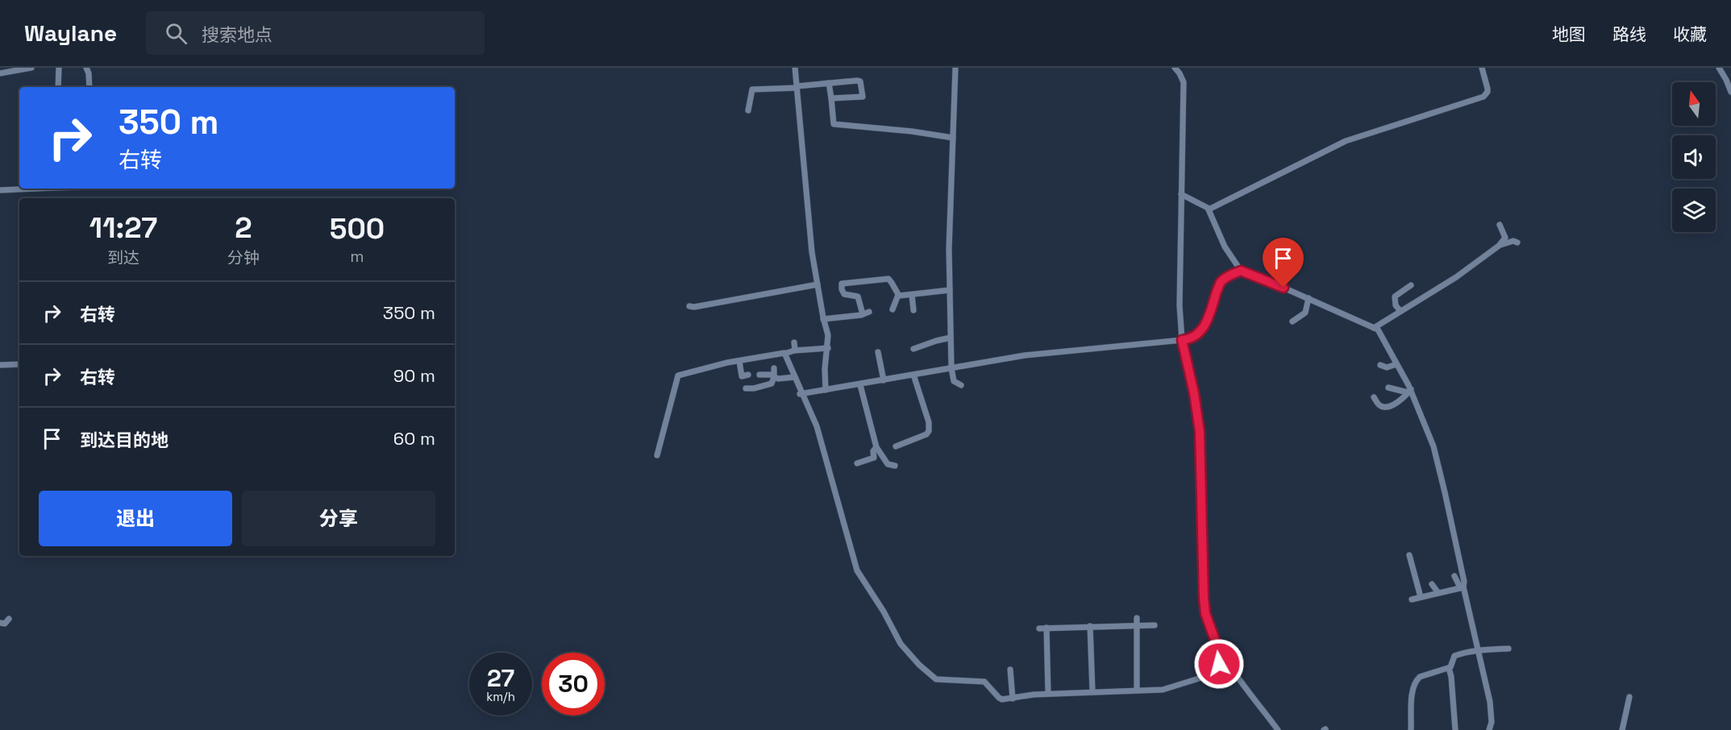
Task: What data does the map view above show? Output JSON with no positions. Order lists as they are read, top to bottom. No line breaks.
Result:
{"north":"top","page":{"header":"Waylane","search":"搜索地点","nav":["地图","路线","收藏"],"turn":["350 m","右转"],"eta":["11:27","到达","2","分钟","500","m"],"list":[{"name":"右转","value":"350 m"},{"name":"右转","value":"90 m"},{"name":"到达目的地","value":"60 m"}],"buttons":["退出","分享"],"speed":"27 km/h","limit":"30"}}
